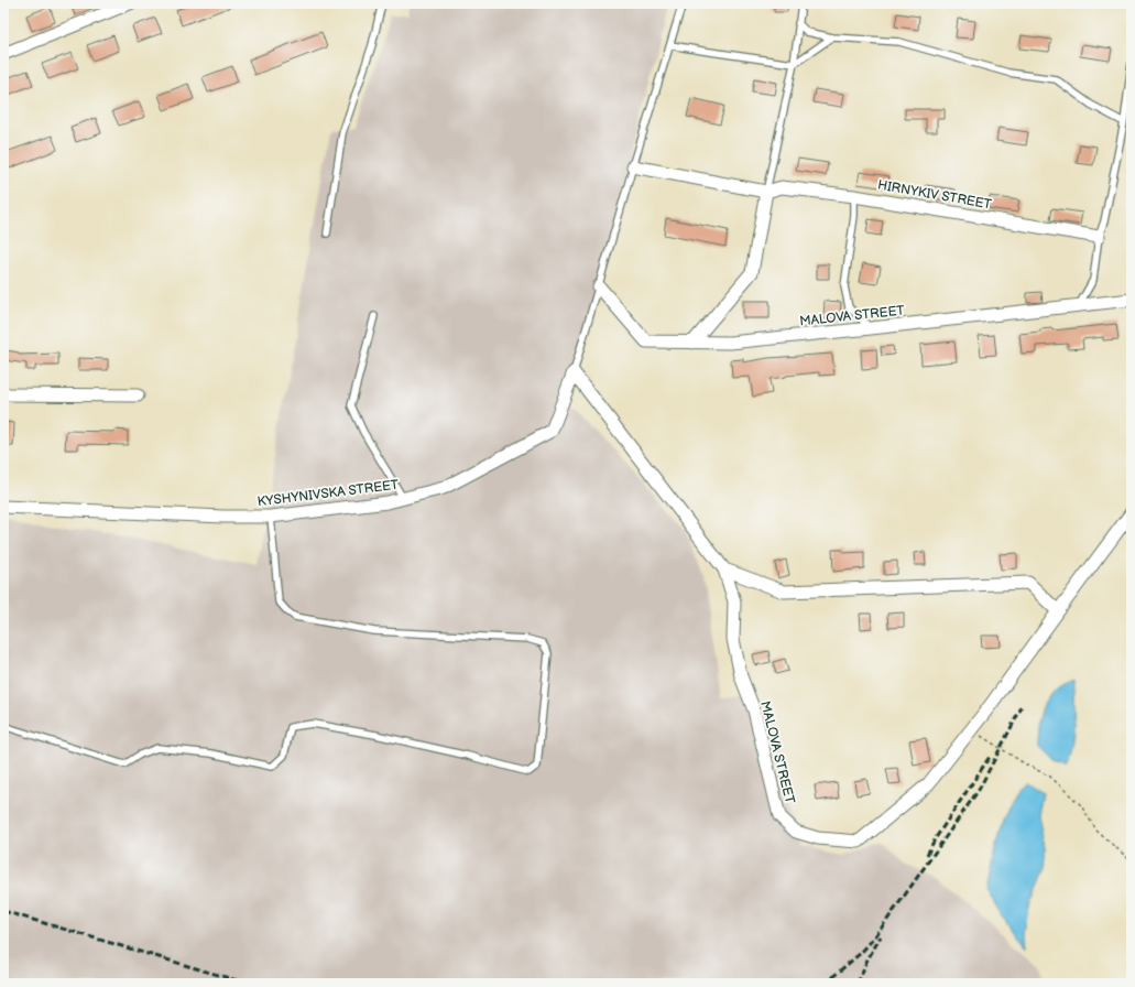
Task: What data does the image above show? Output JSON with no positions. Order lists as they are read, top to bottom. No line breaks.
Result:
{"streets":{"street":["HIRNYKIV STREET","MALOVA STREET","KYSHYNIVSKA STREET"]},"crossings":[["MALOVA STREET","KYSHYNIVSKA STREET"]]}
